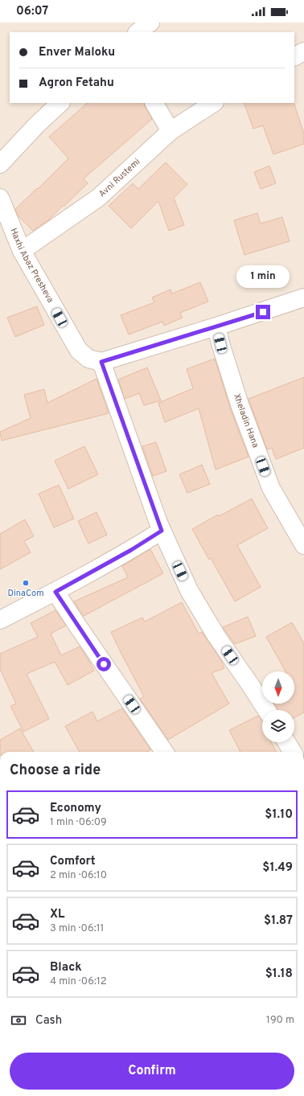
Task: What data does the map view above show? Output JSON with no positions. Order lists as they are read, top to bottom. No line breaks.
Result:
{"streets":{"street":["Avni Rustemi","Haxhi Abaz Presheva","Xheladin Hana"]},"crossings":[["Avni Rustemi","Haxhi Abaz Presheva"]],"places":["DinaCom"],"north":"bottom","page":{"status":"06:07","banner":["Enver Maloku","Agron Fetahu"],"bubble":"1 min","heading":"Choose a ride","list":[{"name":"Economy","note":"1 min · 06:09","value":"$1.10"},{"name":"Comfort","note":"2 min · 06:10","value":"$1.49"},{"name":"XL","note":"3 min · 06:11","value":"$1.87"},{"name":"Black","note":"4 min · 06:12","value":"$1.18"}],"pay":["Cash","190 m"],"buttons":"Confirm"}}
